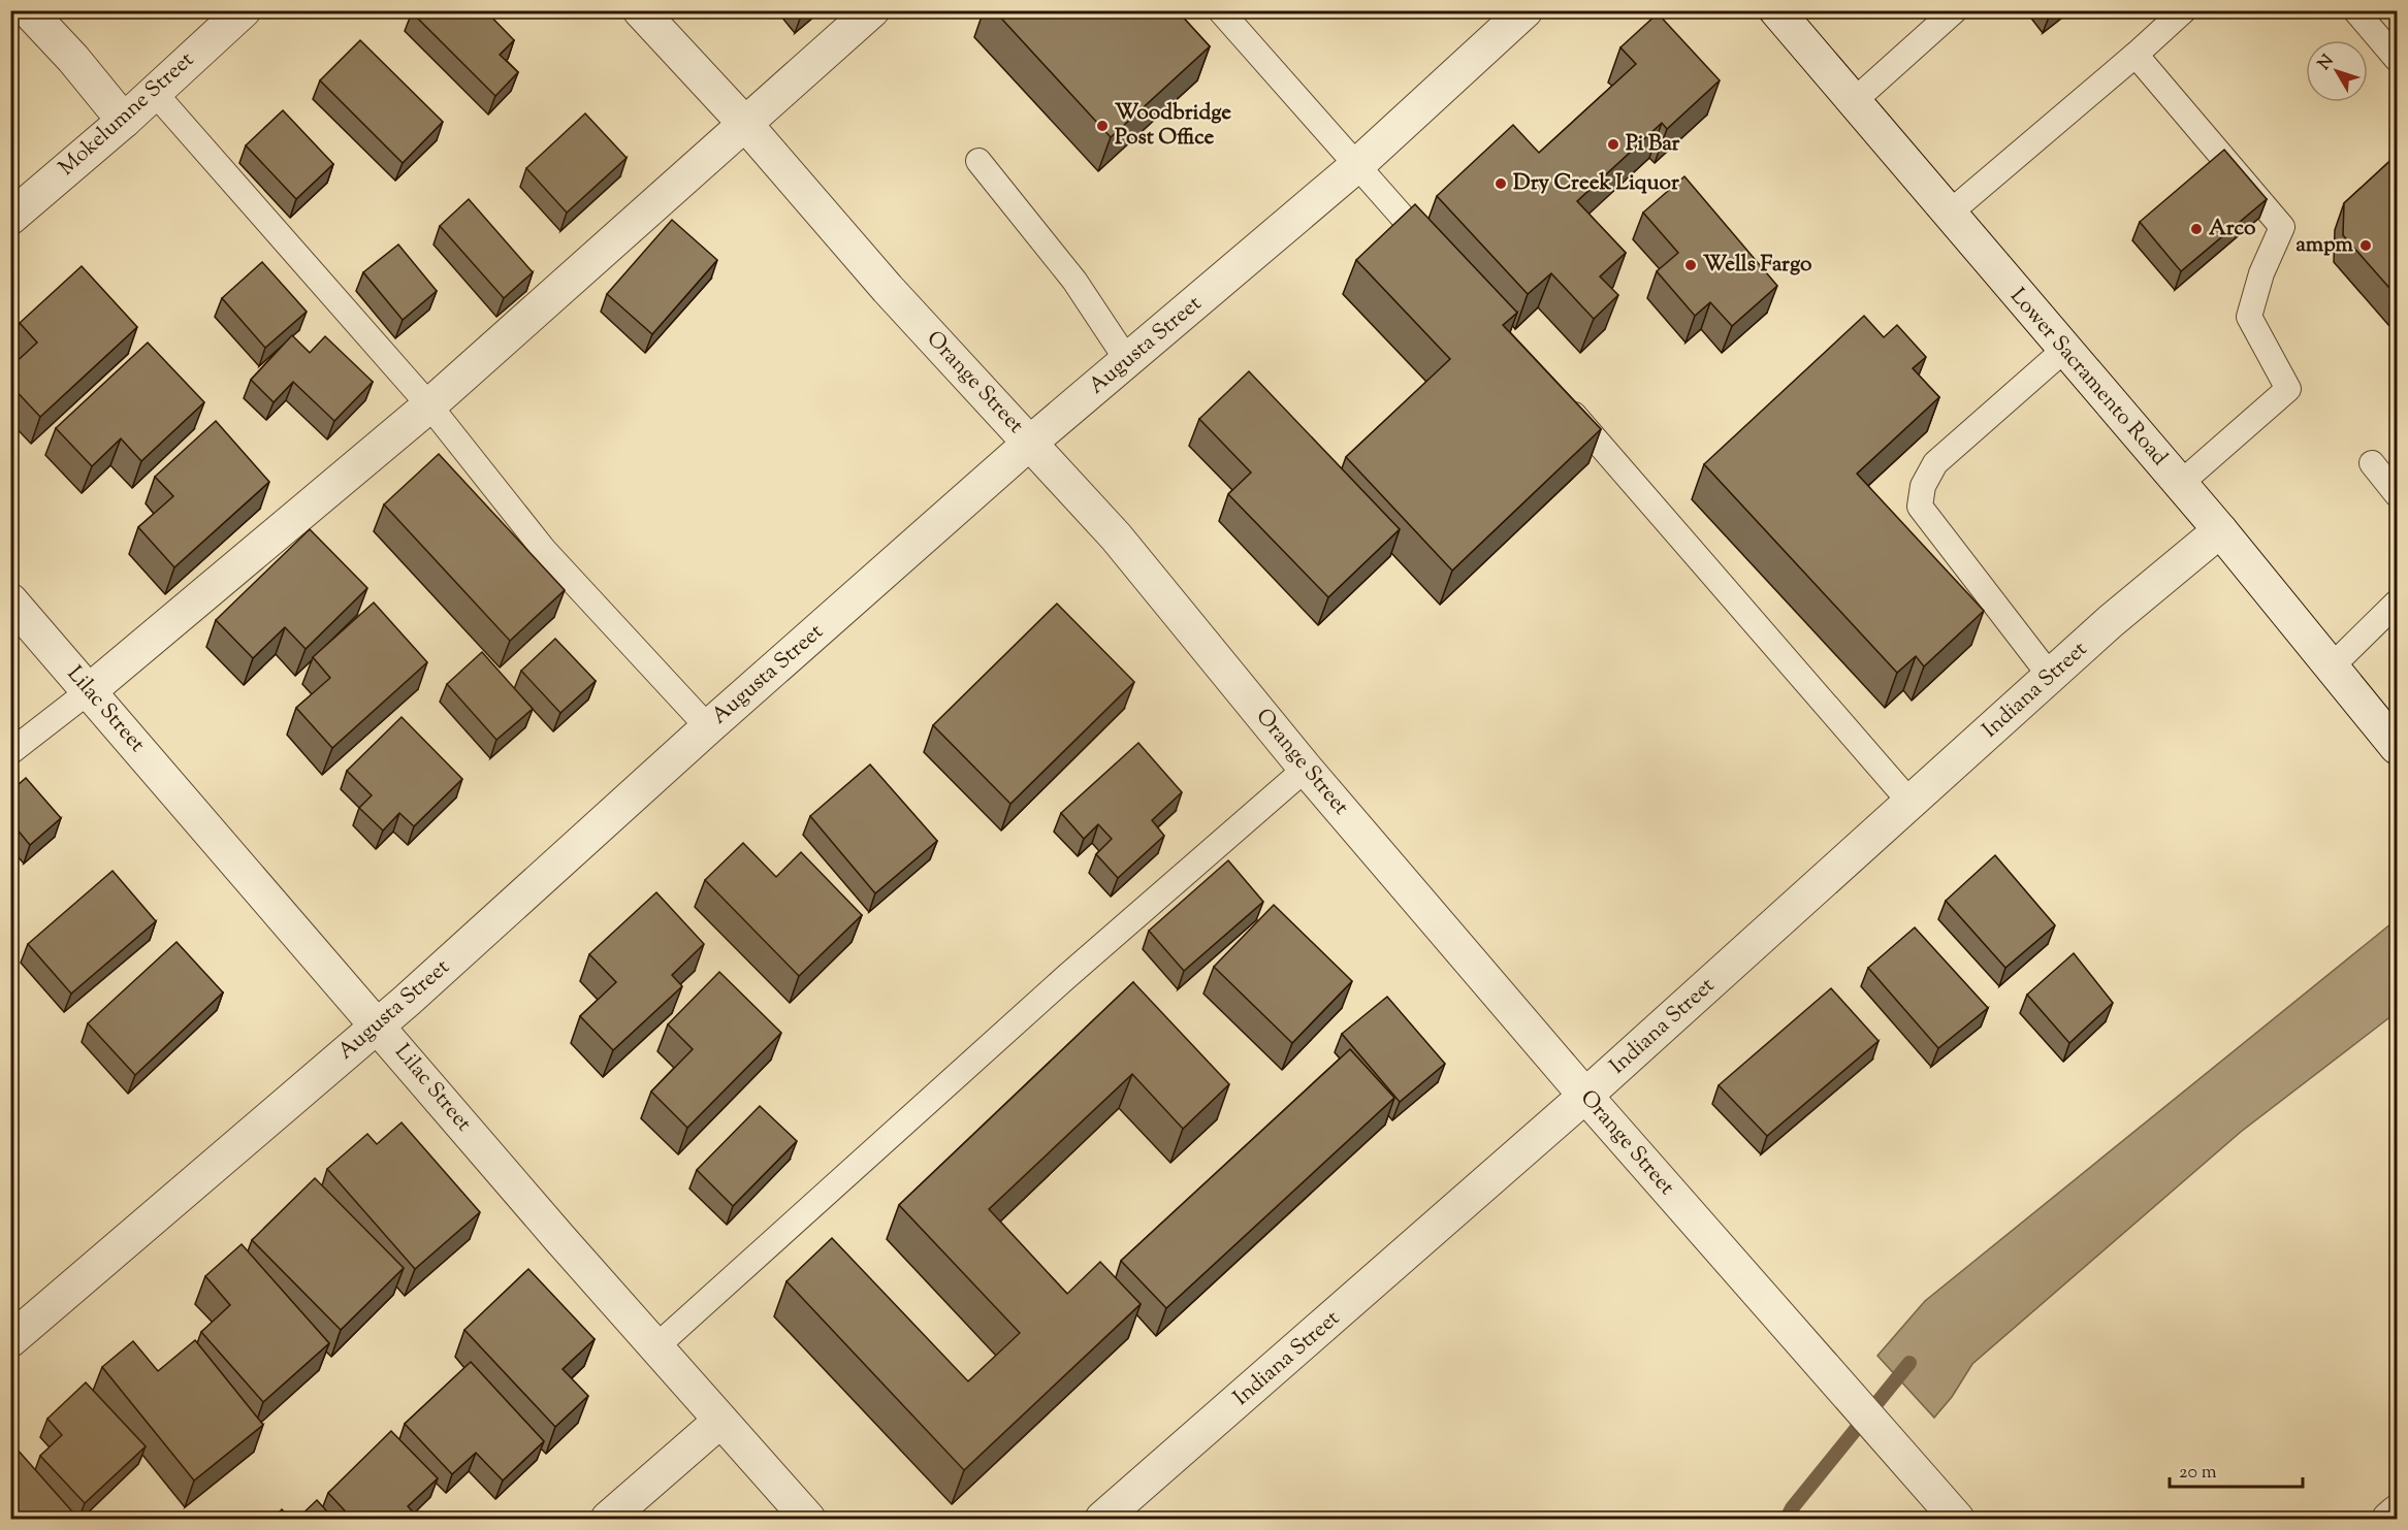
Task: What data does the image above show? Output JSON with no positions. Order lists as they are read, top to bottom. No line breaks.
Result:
{"streets":{"street":["Mokelumne Street","Augusta Street","Lower Sacramento Road","Orange Street","Indiana Street","Lilac Street"]},"crossings":[["Augusta Street","Orange Street"],["Augusta Street","Lilac Street"],["Lower Sacramento Road","Indiana Street"],["Orange Street","Indiana Street"]],"places":["Woodbridge Post Office","Pi Bar","Dry Creek Liquor","Arco","ampm","Wells Fargo"],"scale_bar":"20 m","north":"top left"}
